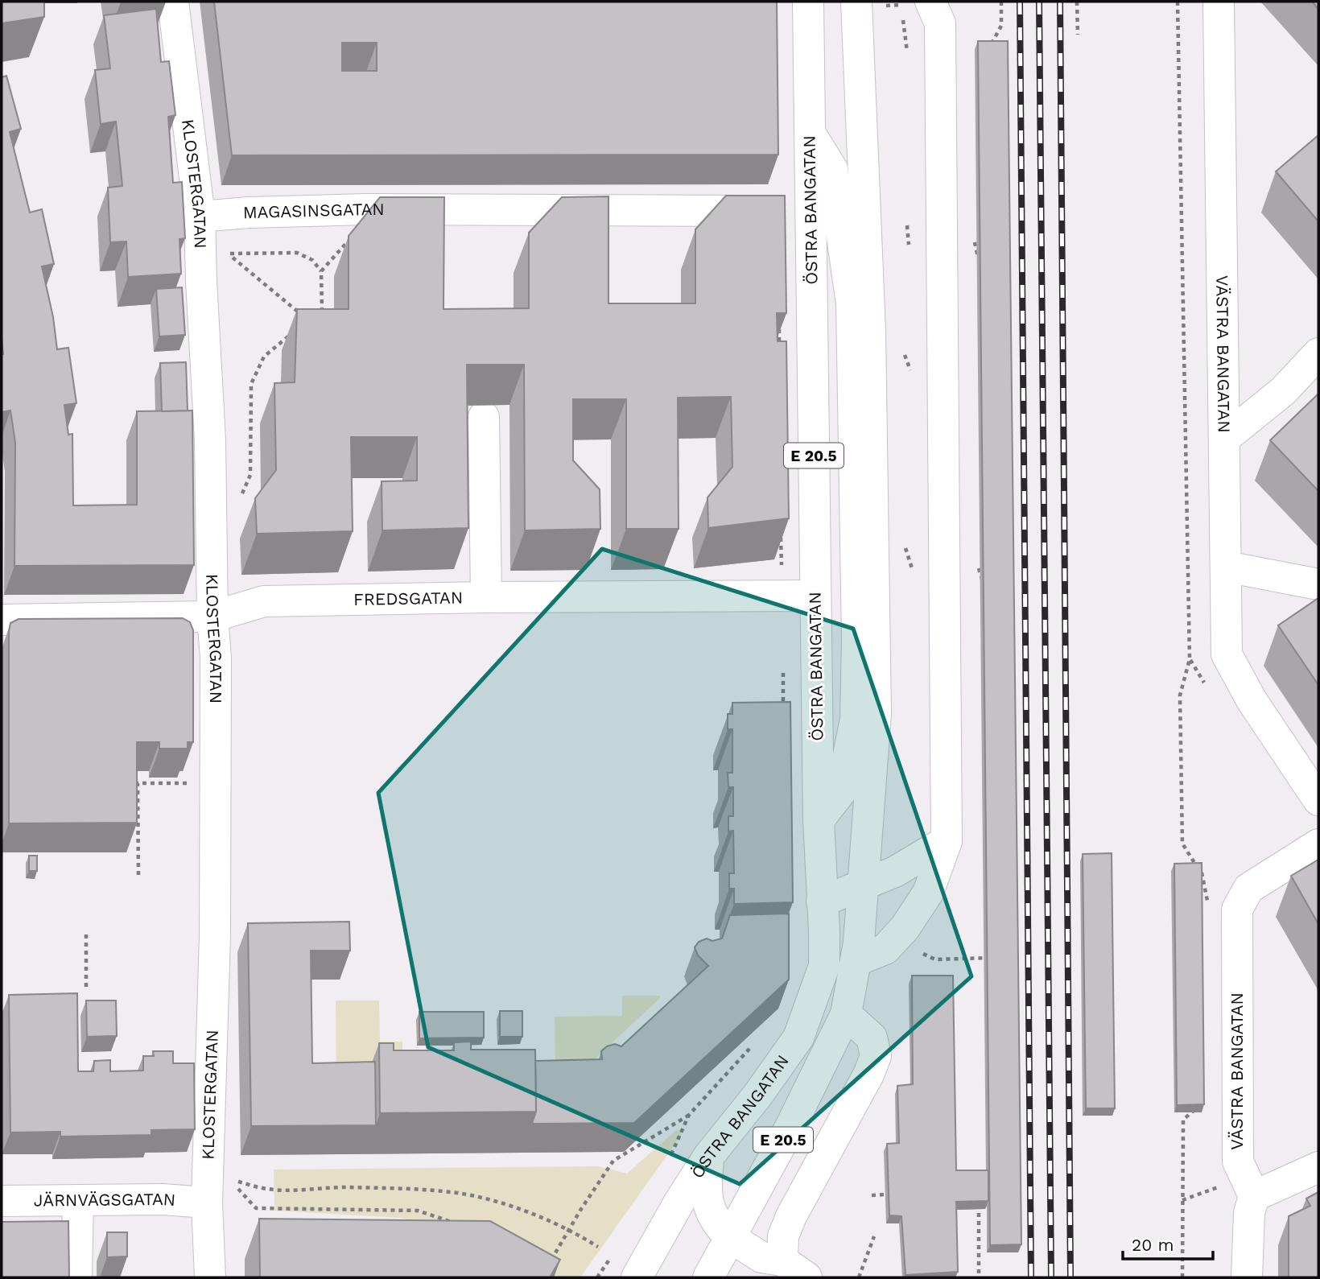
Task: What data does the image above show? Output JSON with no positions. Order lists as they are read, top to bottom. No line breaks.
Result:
{"streets":{"street":["KLOSTERGATAN","ÖSTRA BANGATAN","MAGASINSGATAN","VÄSTRA BANGATAN","E 20.5","FREDSGATAN","JÄRNVÄGSGATAN"]},"crossings":[["KLOSTERGATAN","MAGASINSGATAN"],["KLOSTERGATAN","FREDSGATAN"],["KLOSTERGATAN","JÄRNVÄGSGATAN"],["ÖSTRA BANGATAN","FREDSGATAN"]],"scale_bar":"20 m"}
